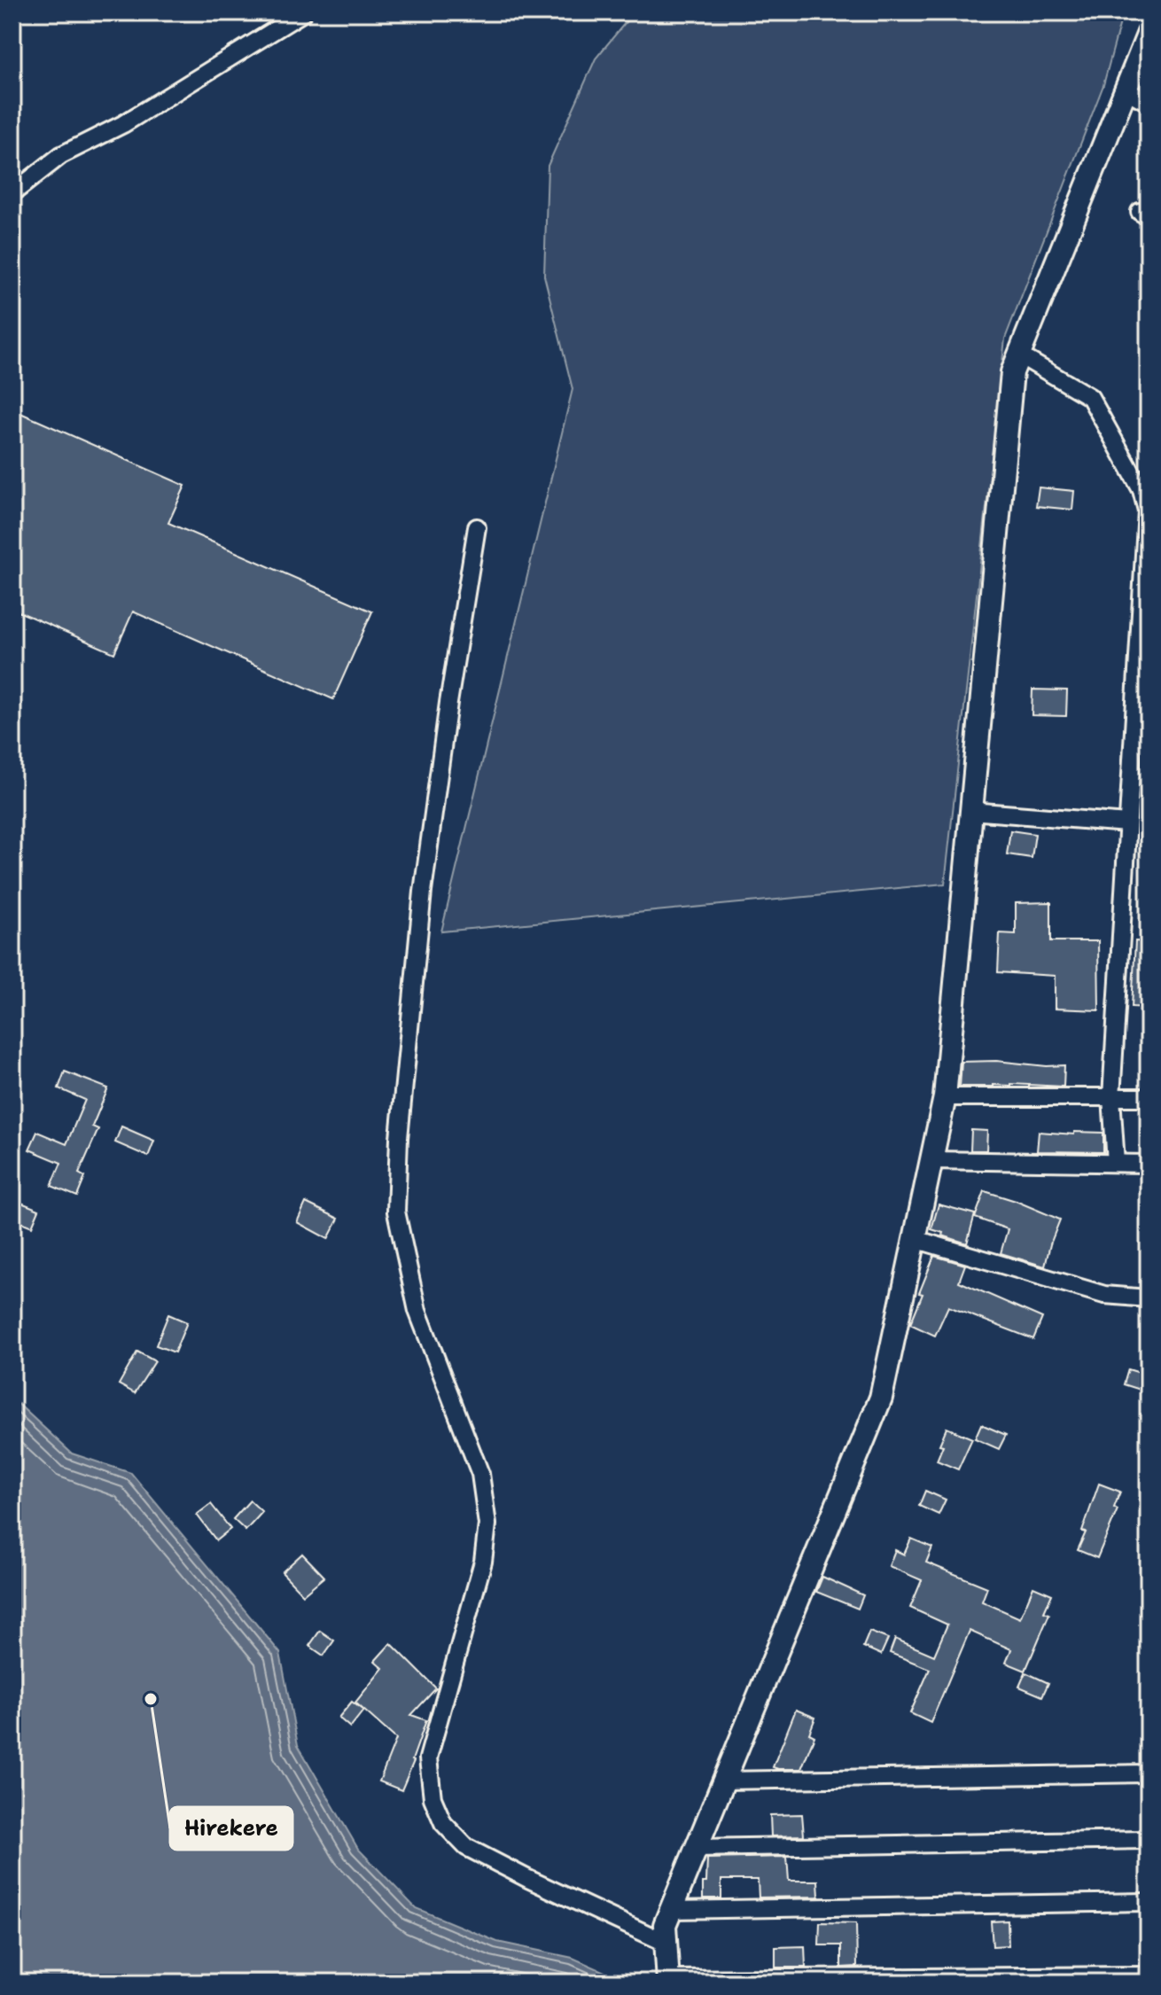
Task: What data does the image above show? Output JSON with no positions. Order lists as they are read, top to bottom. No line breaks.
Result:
{"places":["Hirekere"]}
